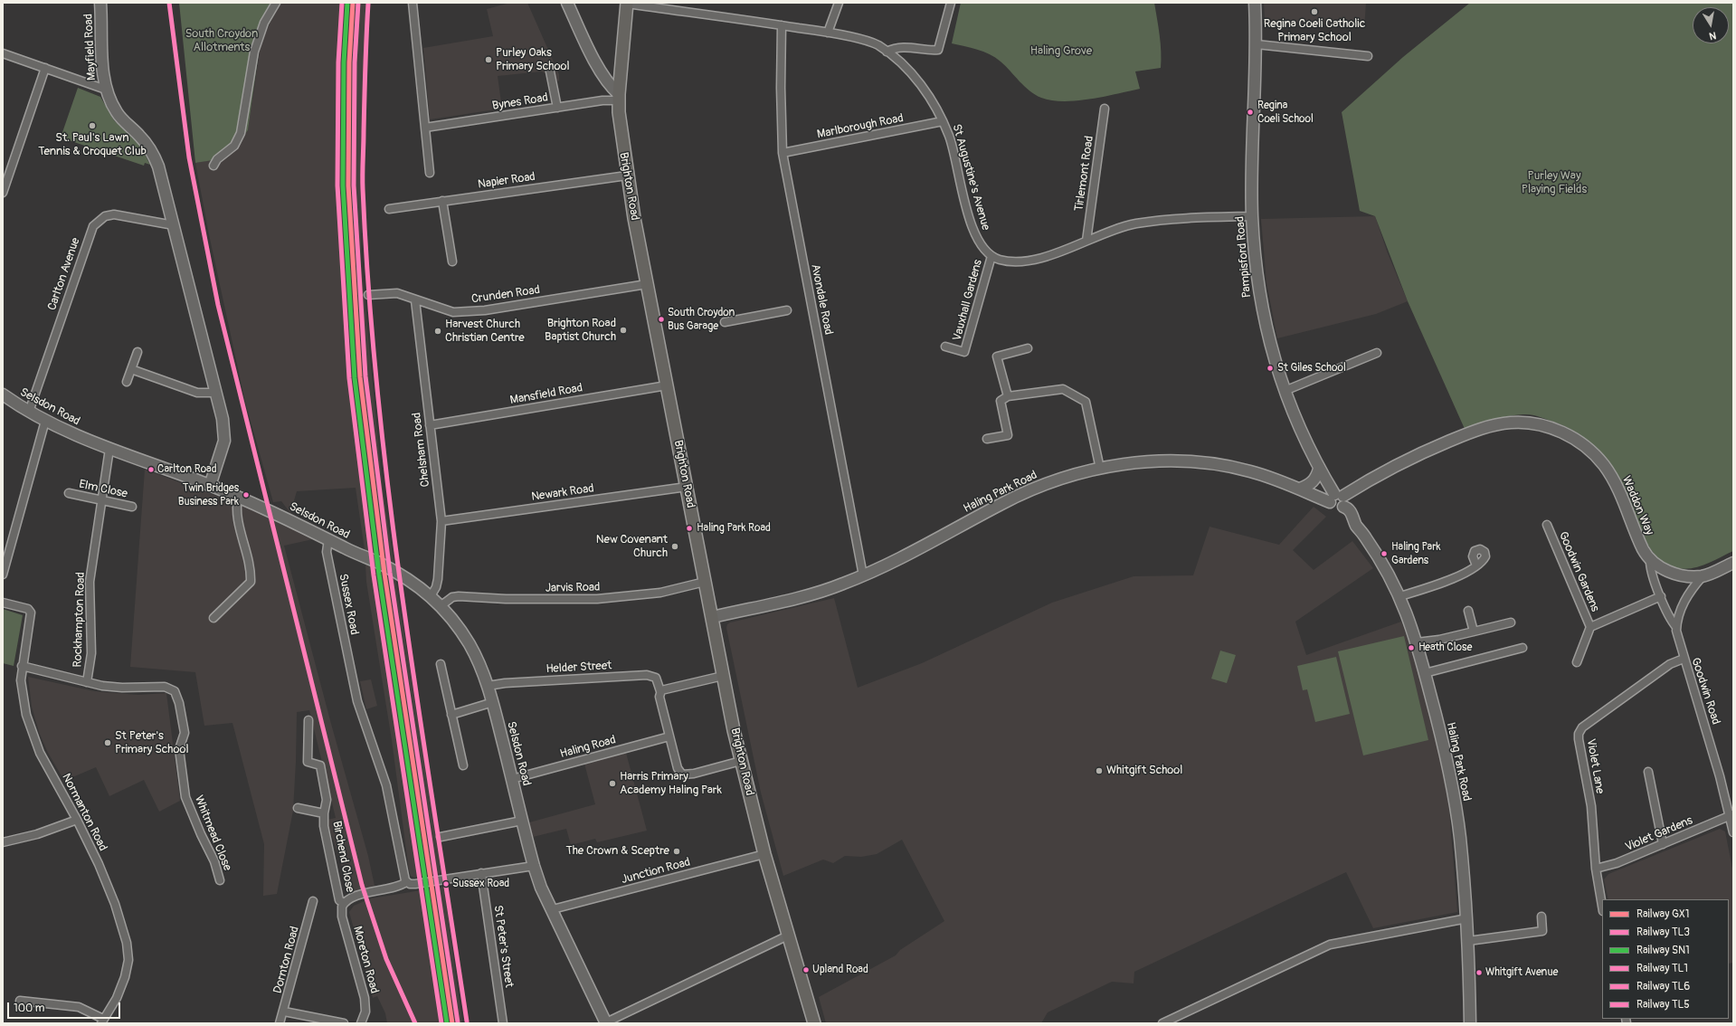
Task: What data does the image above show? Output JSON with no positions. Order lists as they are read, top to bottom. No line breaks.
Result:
{"streets":{"main road":["Brighton Road"],"street":["Mayfield Road","Bynes Road","Marlborough Road","Tirlemont Road","St Augustine's Avenue","Napier Road","Pampisford Road","Carlton Avenue","Crunden Road","Avondale Road","Vauxhall Gardens","Mansfield Road","Selsdon Road","Chelsham Road","Elm Close","Haling Park Road","Newark Road","Waddon Way","Goodwin Gardens","Jarvis Road","Sussex Road","Rockhampton Road","Helder Street","Goodwin Road","Haling Road","Violet Lane","Normanton Road","Whitmead Close","Violet Gardens","Birchend Close","Junction Road","St Peter's Street","Dornton Road","Moreton Road"]},"crossings":[["Bynes Road","Brighton Road"],["Marlborough Road","St Augustine's Avenue"],["Marlborough Road","Avondale Road"],["St Augustine's Avenue","Brighton Road"],["St Augustine's Avenue","Avondale Road"],["St Augustine's Avenue","Vauxhall Gardens"],["Napier Road","Brighton Road"],["Brighton Road","Crunden Road"],["Brighton Road","Mansfield Road"],["Brighton Road","Haling Park Road"],["Brighton Road","Newark Road"],["Brighton Road","Jarvis Road"],["Brighton Road","Junction Road"],["Pampisford Road","Haling Park Road"],["Pampisford Road","Waddon Way"],["Carlton Avenue","Selsdon Road"],["Crunden Road","Chelsham Road"],["Avondale Road","Haling Park Road"],["Mansfield Road","Chelsham Road"],["Selsdon Road","Chelsham Road"],["Selsdon Road","Jarvis Road"],["Selsdon Road","Sussex Road"],["Selsdon Road","Rockhampton Road"],["Selsdon Road","Helder Street"],["Selsdon Road","Haling Road"],["Selsdon Road","Junction Road"],["Chelsham Road","Newark Road"],["Elm Close","Rockhampton Road"],["Haling Park Road","Waddon Way"],["Waddon Way","Goodwin Road"],["Goodwin Gardens","Goodwin Road"],["Rockhampton Road","Normanton Road"],["Rockhampton Road","Whitmead Close"],["Goodwin Road","Violet Lane"],["Goodwin Road","Violet Gardens"],["Violet Lane","Violet Gardens"],["Birchend Close","Moreton Road"]],"parks":["South Croydon Allotments","Haling Grove","Purley Way Playing Fields"],"places":["Regina Coeli Catholic Primary School","Purley Oaks Primary School","Regina Coeli School","St. Paul's Lawn Tennis & Croquet Club","South Croydon Bus Garage","Brighton Road Baptist Church","Harvest Church Christian Centre","St Giles School","Carlton Road","Twin Bridges Business Park","Haling Park Road","New Covenant Church","Haling Park Gardens","Heath Close","St Peter's Primary School","Whitgift School","Harris Primary Academy Haling Park","The Crown & Sceptre","Sussex Road","Upland Road","Whitgift Avenue"],"lines":["rail line GX1","rail line TL3","rail line SN1","rail line TL1","rail line TL6","rail line TL5"],"legend":["Railway GX1","Railway TL3","Railway SN1","Railway TL1","Railway TL6","Railway TL5"],"scale_bar":"100 m","north":"bottom"}
